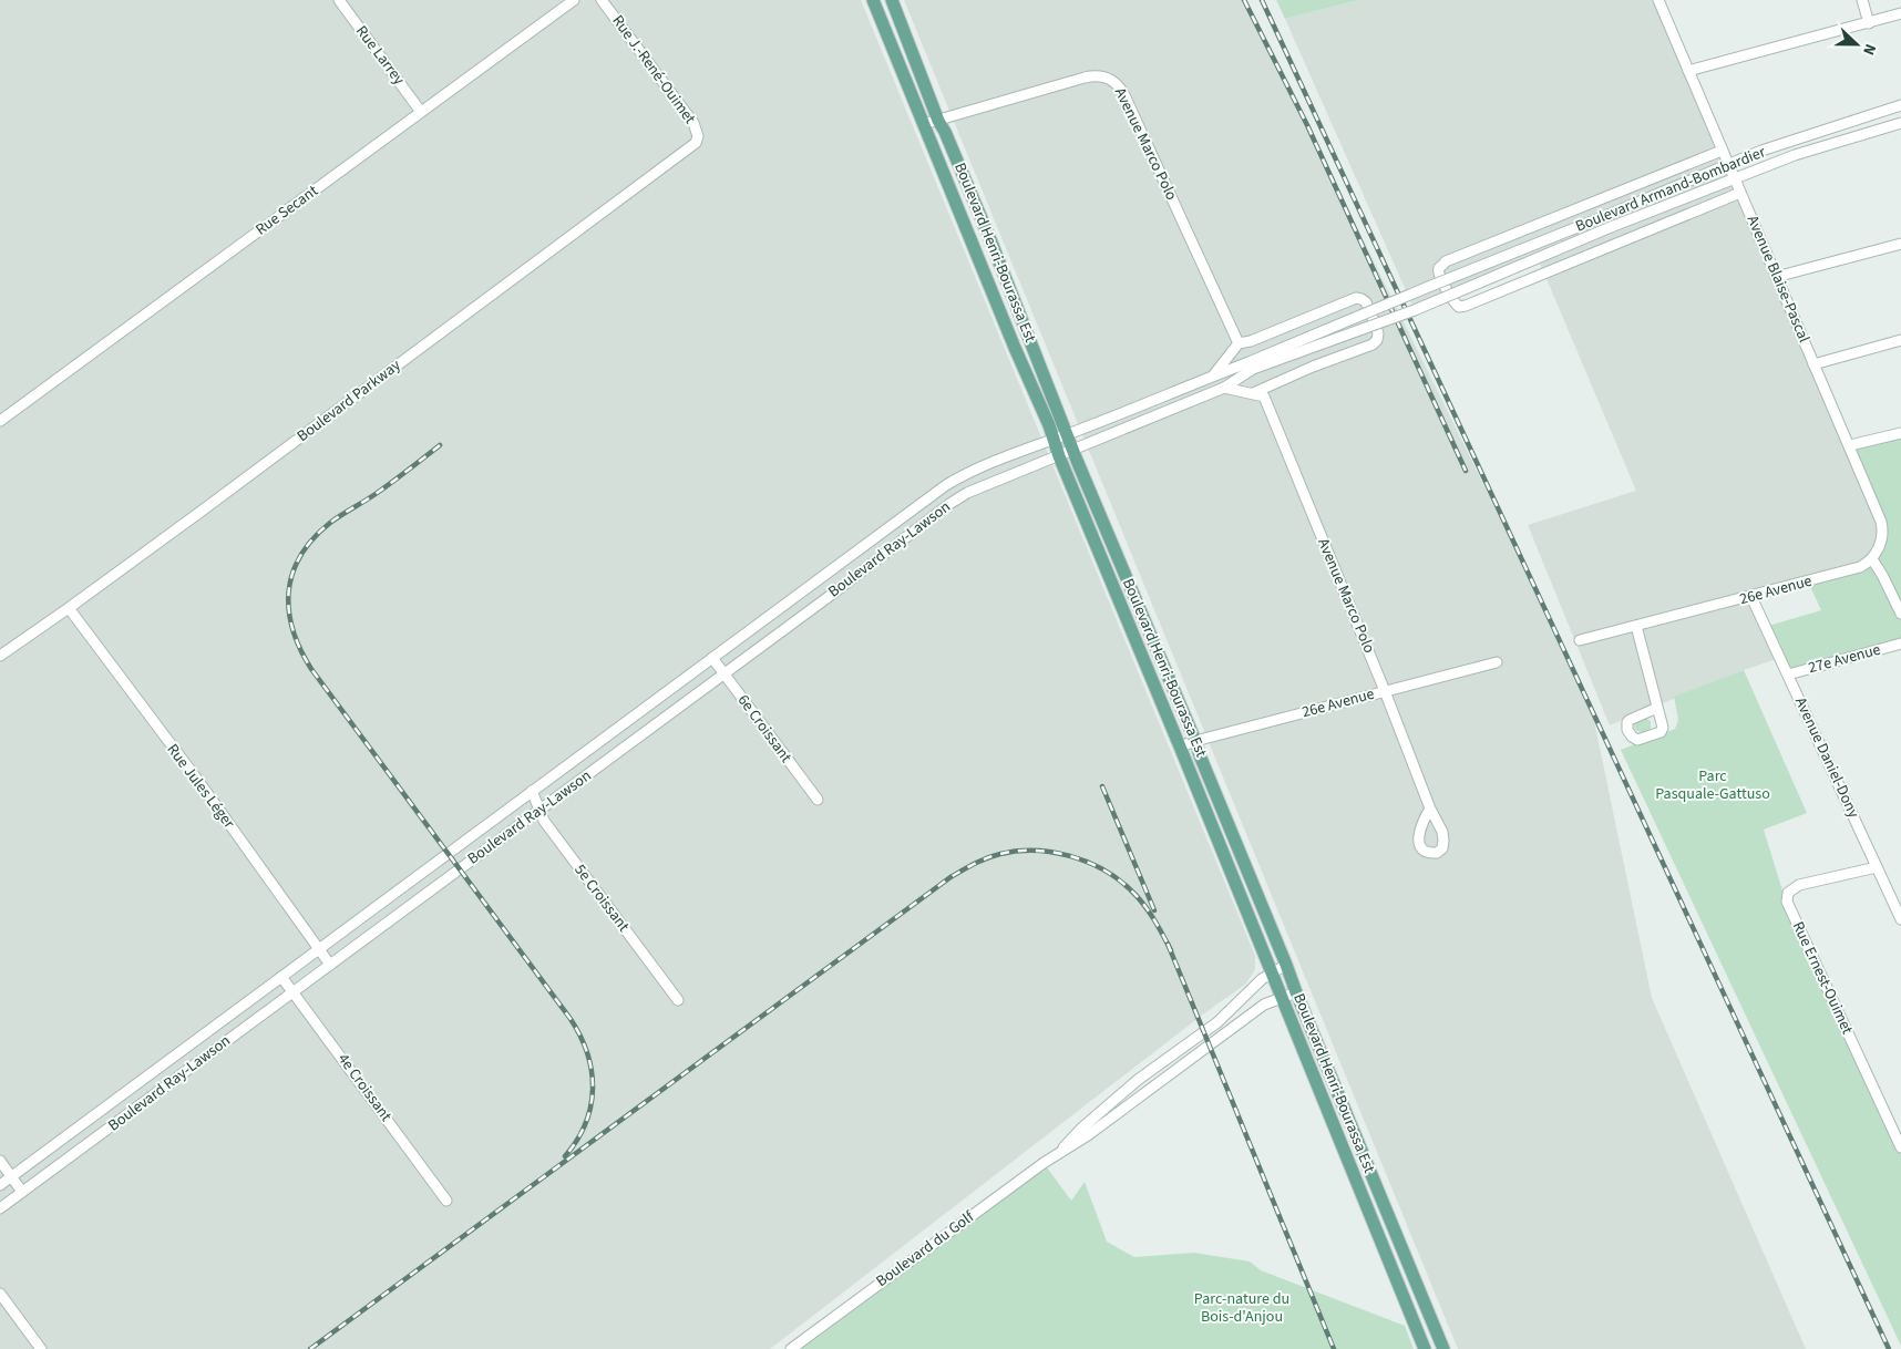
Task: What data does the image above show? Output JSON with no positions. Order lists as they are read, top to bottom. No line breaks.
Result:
{"streets":{"main road":["Boulevard Henri-Bourassa Est"],"street":["Rue Larrey","Rue J.-René-Ouimet","Avenue Marco Polo","Boulevard Armand-Bombardier","Rue Secant","Avenue Blaise-Pascal","Boulevard Parkway","Boulevard Ray-Lawson","26e Avenue","27e Avenue","6e Croissant","Avenue Daniel-Dony","Rue Jules Léger","5e Croissant","Rue Ernest-Ouimet","4e Croissant","Boulevard du Golf"]},"crossings":[["Rue Larrey","Rue Secant"],["Rue J.-René-Ouimet","Boulevard Parkway"],["Avenue Marco Polo","Boulevard Armand-Bombardier"],["Avenue Marco Polo","Boulevard Henri-Bourassa Est"],["Avenue Marco Polo","26e Avenue"],["Boulevard Armand-Bombardier","Boulevard Henri-Bourassa Est"],["Boulevard Armand-Bombardier","Avenue Blaise-Pascal"],["Boulevard Armand-Bombardier","Boulevard Ray-Lawson"],["Boulevard Henri-Bourassa Est","Boulevard Ray-Lawson"],["Boulevard Henri-Bourassa Est","26e Avenue"],["Boulevard Henri-Bourassa Est","Boulevard du Golf"],["Avenue Blaise-Pascal","26e Avenue"],["Boulevard Parkway","Rue Jules Léger"],["Boulevard Ray-Lawson","6e Croissant"],["Boulevard Ray-Lawson","Rue Jules Léger"],["Boulevard Ray-Lawson","5e Croissant"],["Boulevard Ray-Lawson","4e Croissant"],["26e Avenue","Avenue Daniel-Dony"],["27e Avenue","Avenue Daniel-Dony"],["Avenue Daniel-Dony","Rue Ernest-Ouimet"]],"parks":["Parc Pasquale-Gattuso","Parc-nature du Bois-d'Anjou"],"north":"right"}
